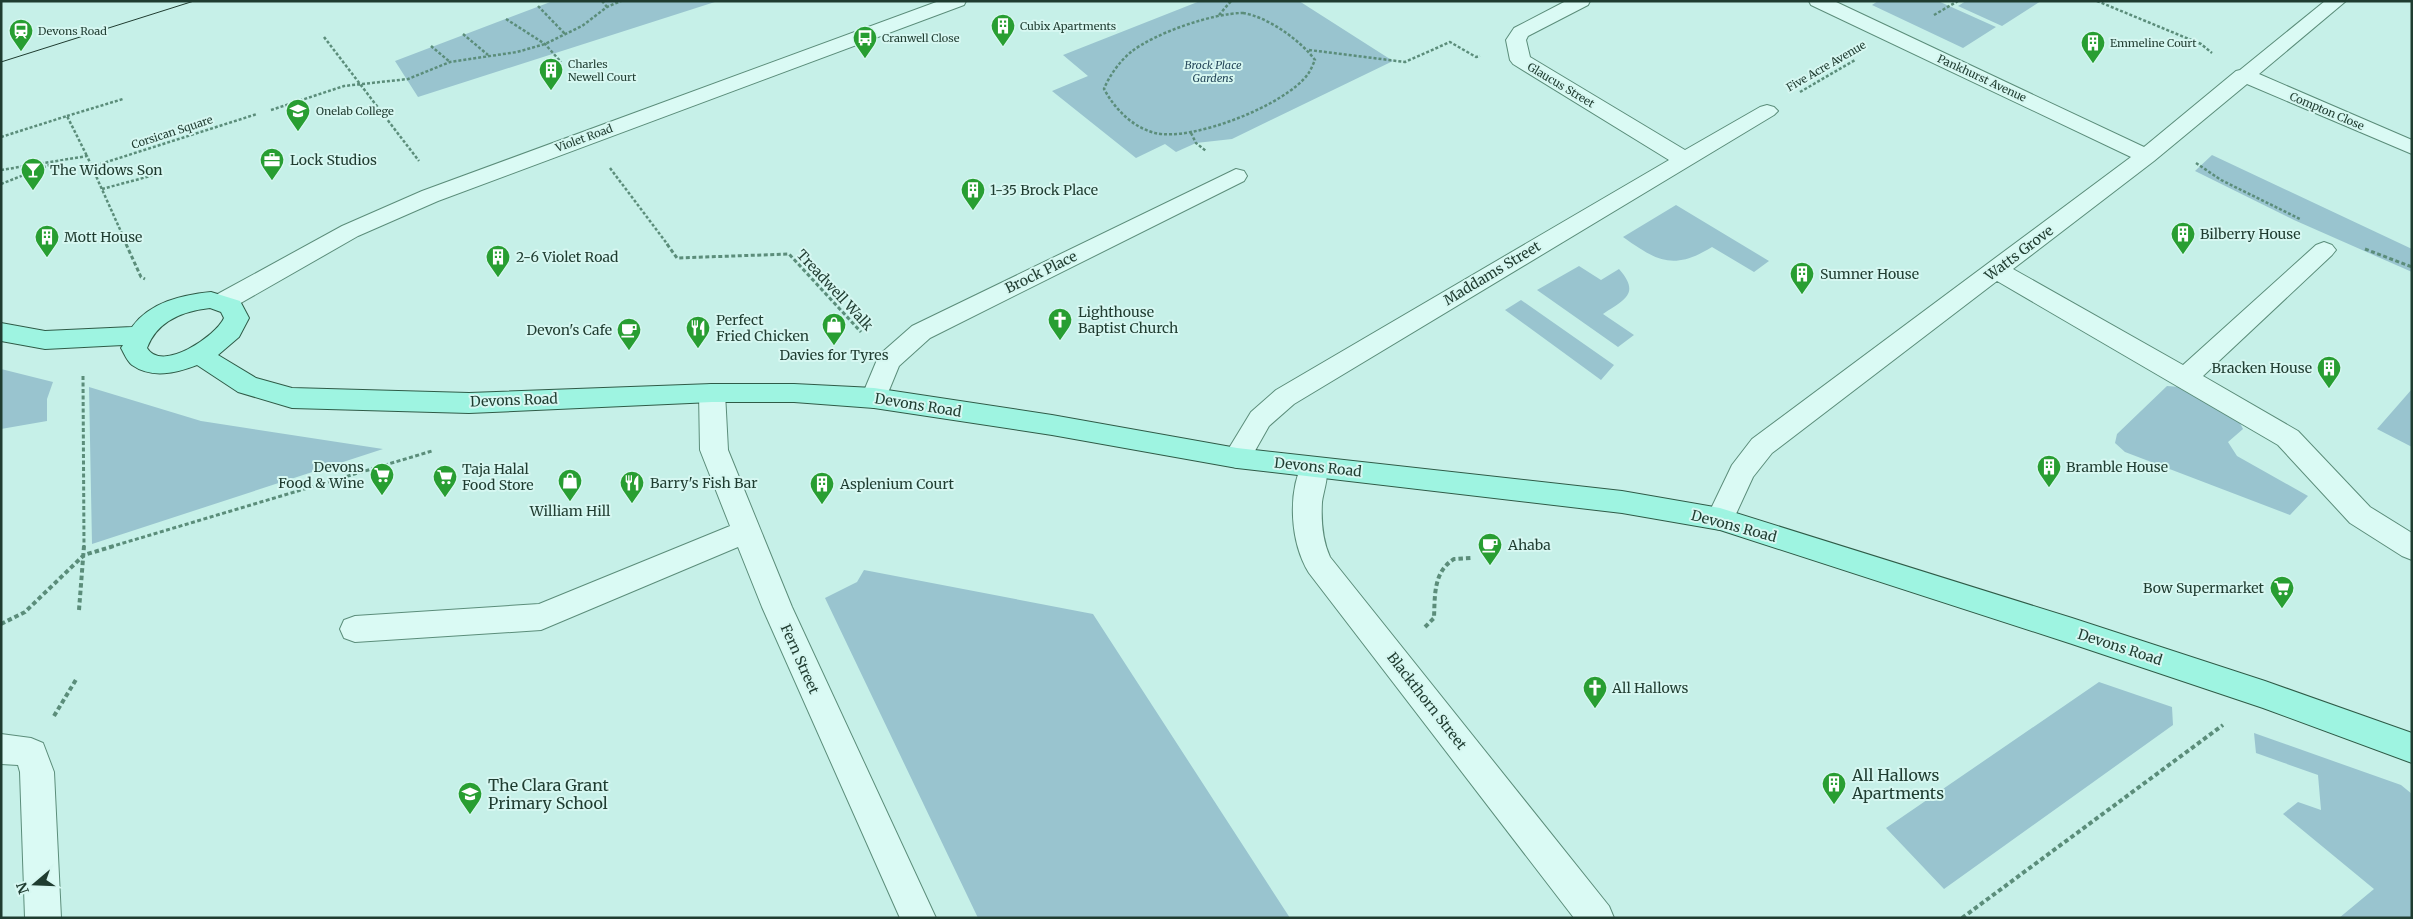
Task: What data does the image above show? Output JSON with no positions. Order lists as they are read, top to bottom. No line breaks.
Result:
{"streets":{"main road":["Devons Road"],"street":["Pankhurst Avenue","Glaucus Street","Compton Close","Violet Road","Watts Grove","Brock Place","Maddams Street","Fern Street","Blackthorn Street"],"path":["Five Acre Avenue","Corsican Square","Treadwell Walk"]},"crossings":[["Five Acre Avenue","Pankhurst Avenue"],["Five Acre Avenue","Maddams Street"],["Pankhurst Avenue","Watts Grove"],["Glaucus Street","Maddams Street"],["Compton Close","Watts Grove"],["Watts Grove","Devons Road"],["Brock Place","Treadwell Walk"],["Brock Place","Devons Road"],["Maddams Street","Devons Road"],["Devons Road","Fern Street"],["Devons Road","Blackthorn Street"]],"parks":["Brock Place Gardens"],"places":{"building":["Cubix Apartments","Emmeline Court","Charles Newell Court","1-35 Brock Place","Bilberry House","Mott House","2-6 Violet Road","Sumner House","Bracken House","Bramble House","Asplenium Court","All Hallows Apartments"],"station":["Devons Road"],"bus stop":["Cranwell Close"],"school or university":["Onelab College","The Clara Grant Primary School"],"office":["Lock Studios"],"bar":["The Widows Son"],"church":["Lighthouse Baptist Church","All Hallows"],"shop":["Davies for Tyres","William Hill"],"restaurant":["Perfect Fried Chicken","Barry's Fish Bar"],"cafe":["Devon's Cafe","Ahaba"],"supermarket":["Devons Food & Wine","Taja Halal Food Store","Bow Supermarket"]},"north":"left"}
